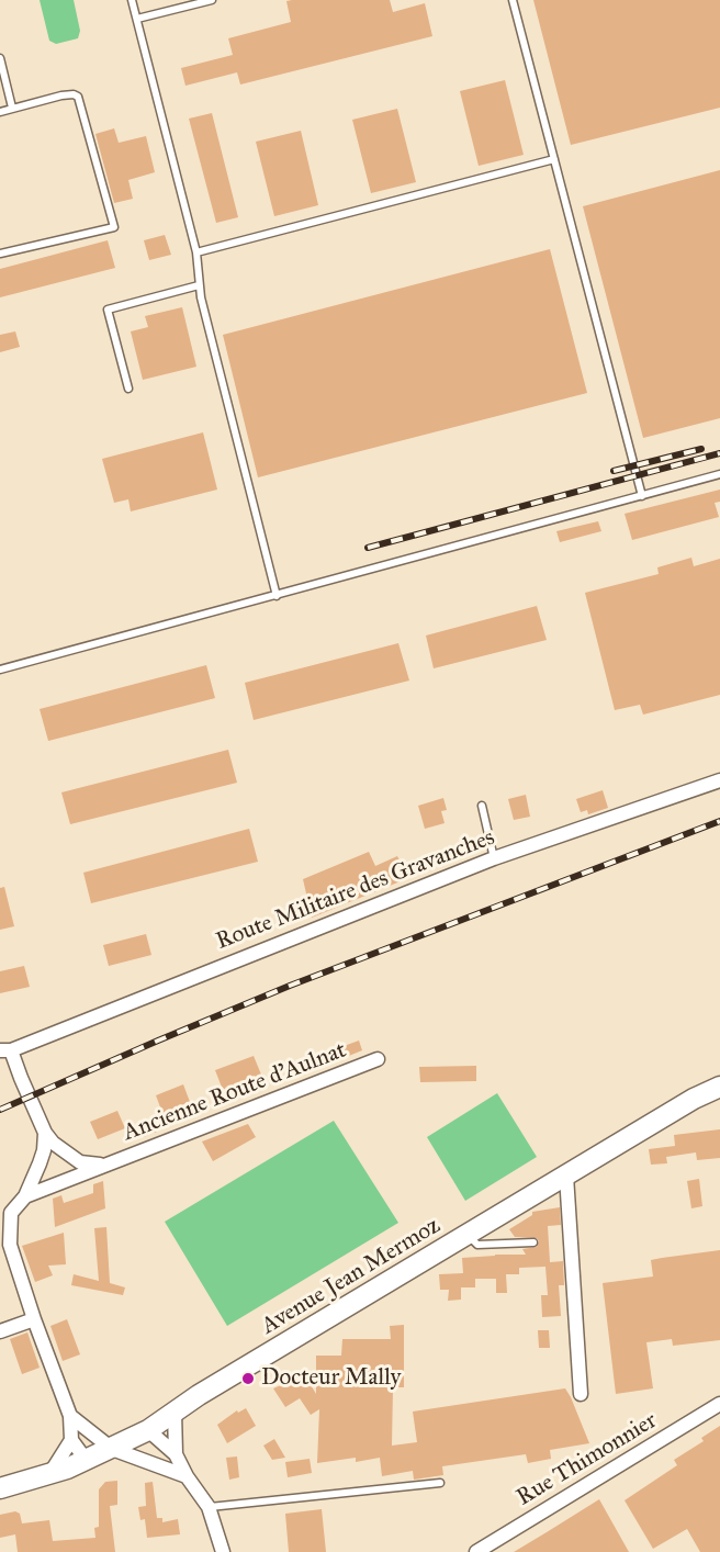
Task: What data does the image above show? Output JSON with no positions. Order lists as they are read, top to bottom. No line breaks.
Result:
{"streets":{"main road":["Avenue Jean Mermoz"],"street":["Route Militaire des Gravanches","Ancienne Route d'Aulnat","Rue Thimonnier"]},"places":["Docteur Mally"]}
